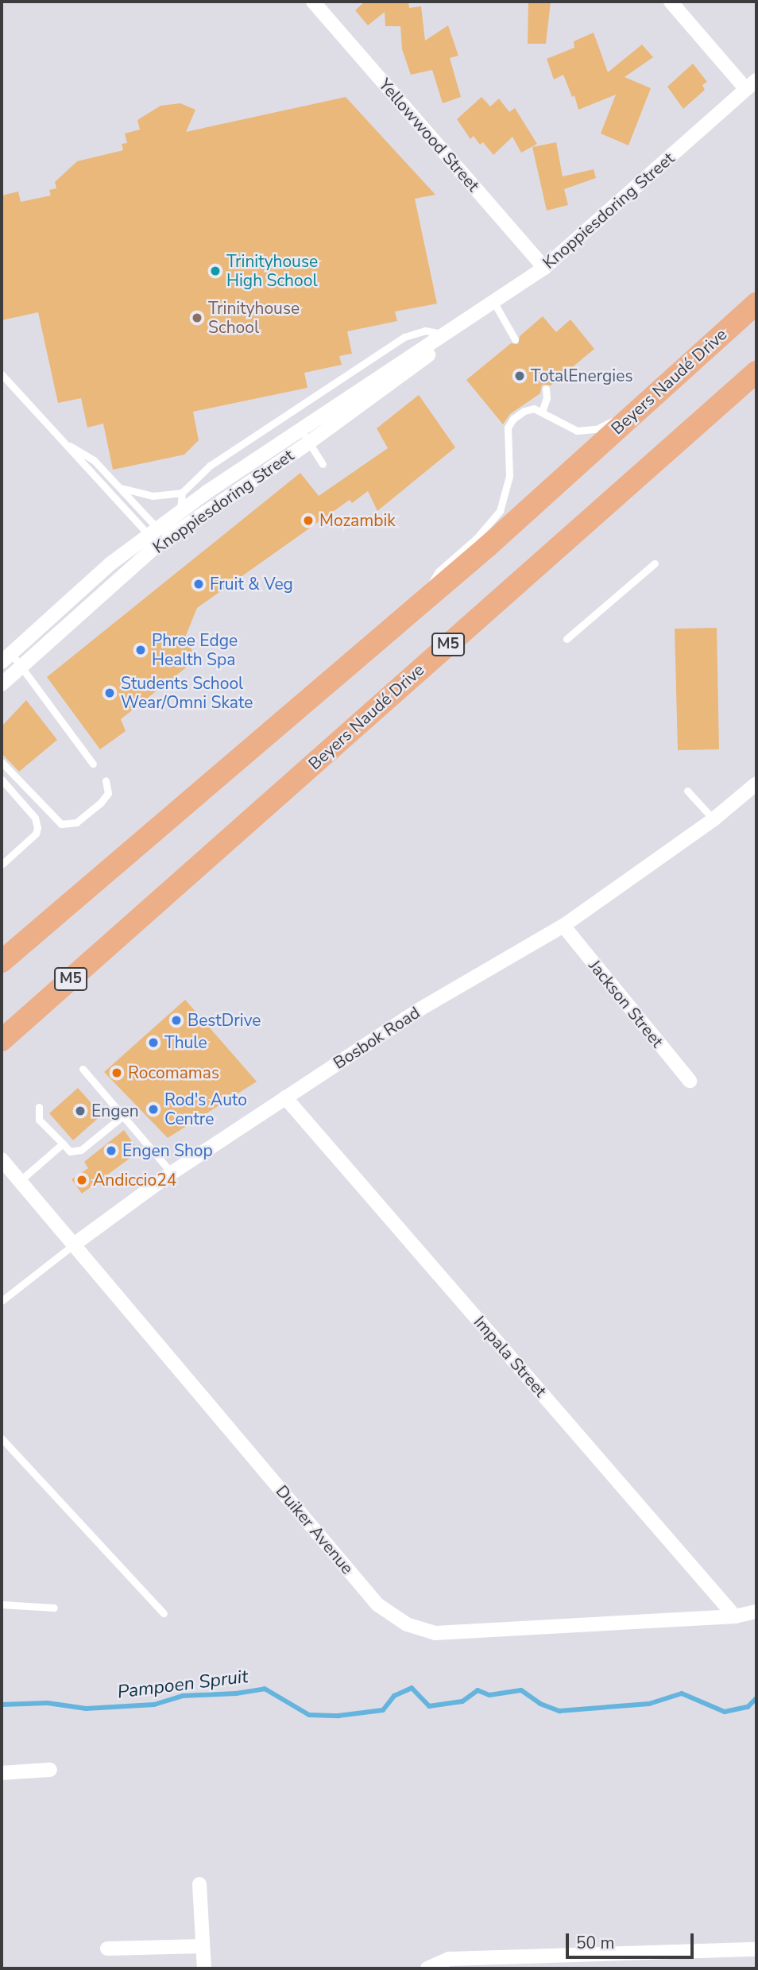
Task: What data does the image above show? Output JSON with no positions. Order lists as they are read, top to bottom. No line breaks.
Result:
{"streets":{"main road":["Beyers Naudé Drive","M5"],"street":["Yellowwood Street","Knoppiesdoring Street","Jackson Street","Bosbok Road","Impala Street","Duiker Avenue"]},"crossings":[["Yellowwood Street","Knoppiesdoring Street"],["Jackson Street","Bosbok Road"],["Bosbok Road","Impala Street"],["Bosbok Road","Duiker Avenue"],["Impala Street","Duiker Avenue"]],"water":["Pampoen Spruit"],"places":["Trinityhouse High School","Trinityhouse School","TotalEnergies","Mozambik","Fruit & Veg","Phree Edge Health Spa","Students School Wear/Omni Skate","BestDrive","Thule","Rocomamas","Rod's Auto Centre","Engen","Engen Shop","Andiccio24"],"scale_bar":"50 m"}
